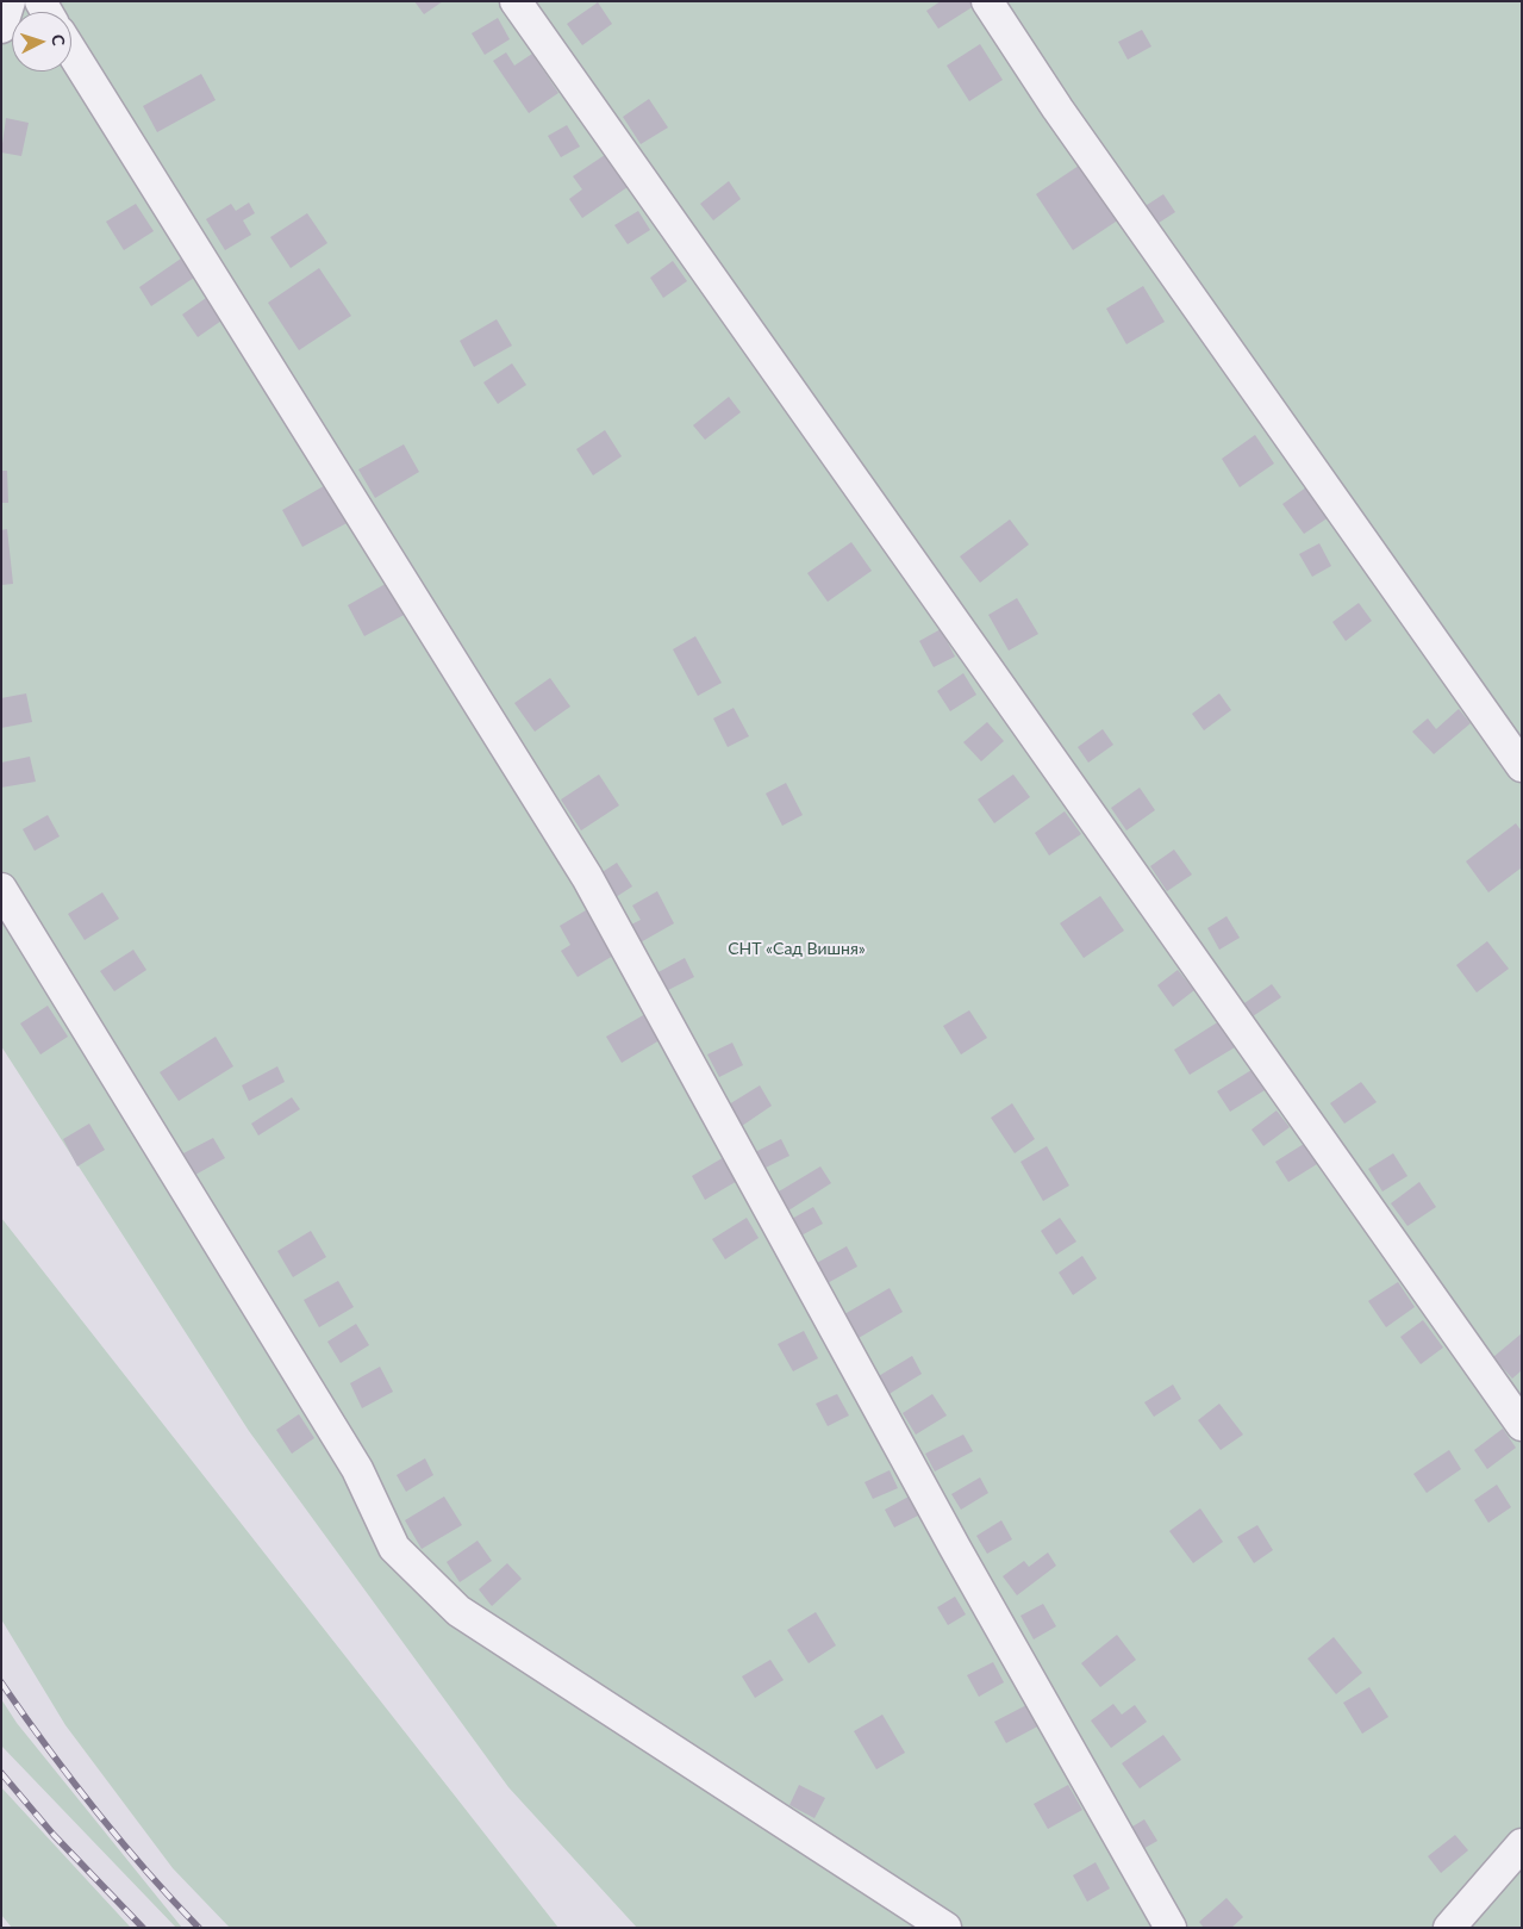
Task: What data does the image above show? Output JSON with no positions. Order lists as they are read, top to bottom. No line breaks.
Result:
{"parks":["СНТ «Сад Вишня»"],"north":"right"}
